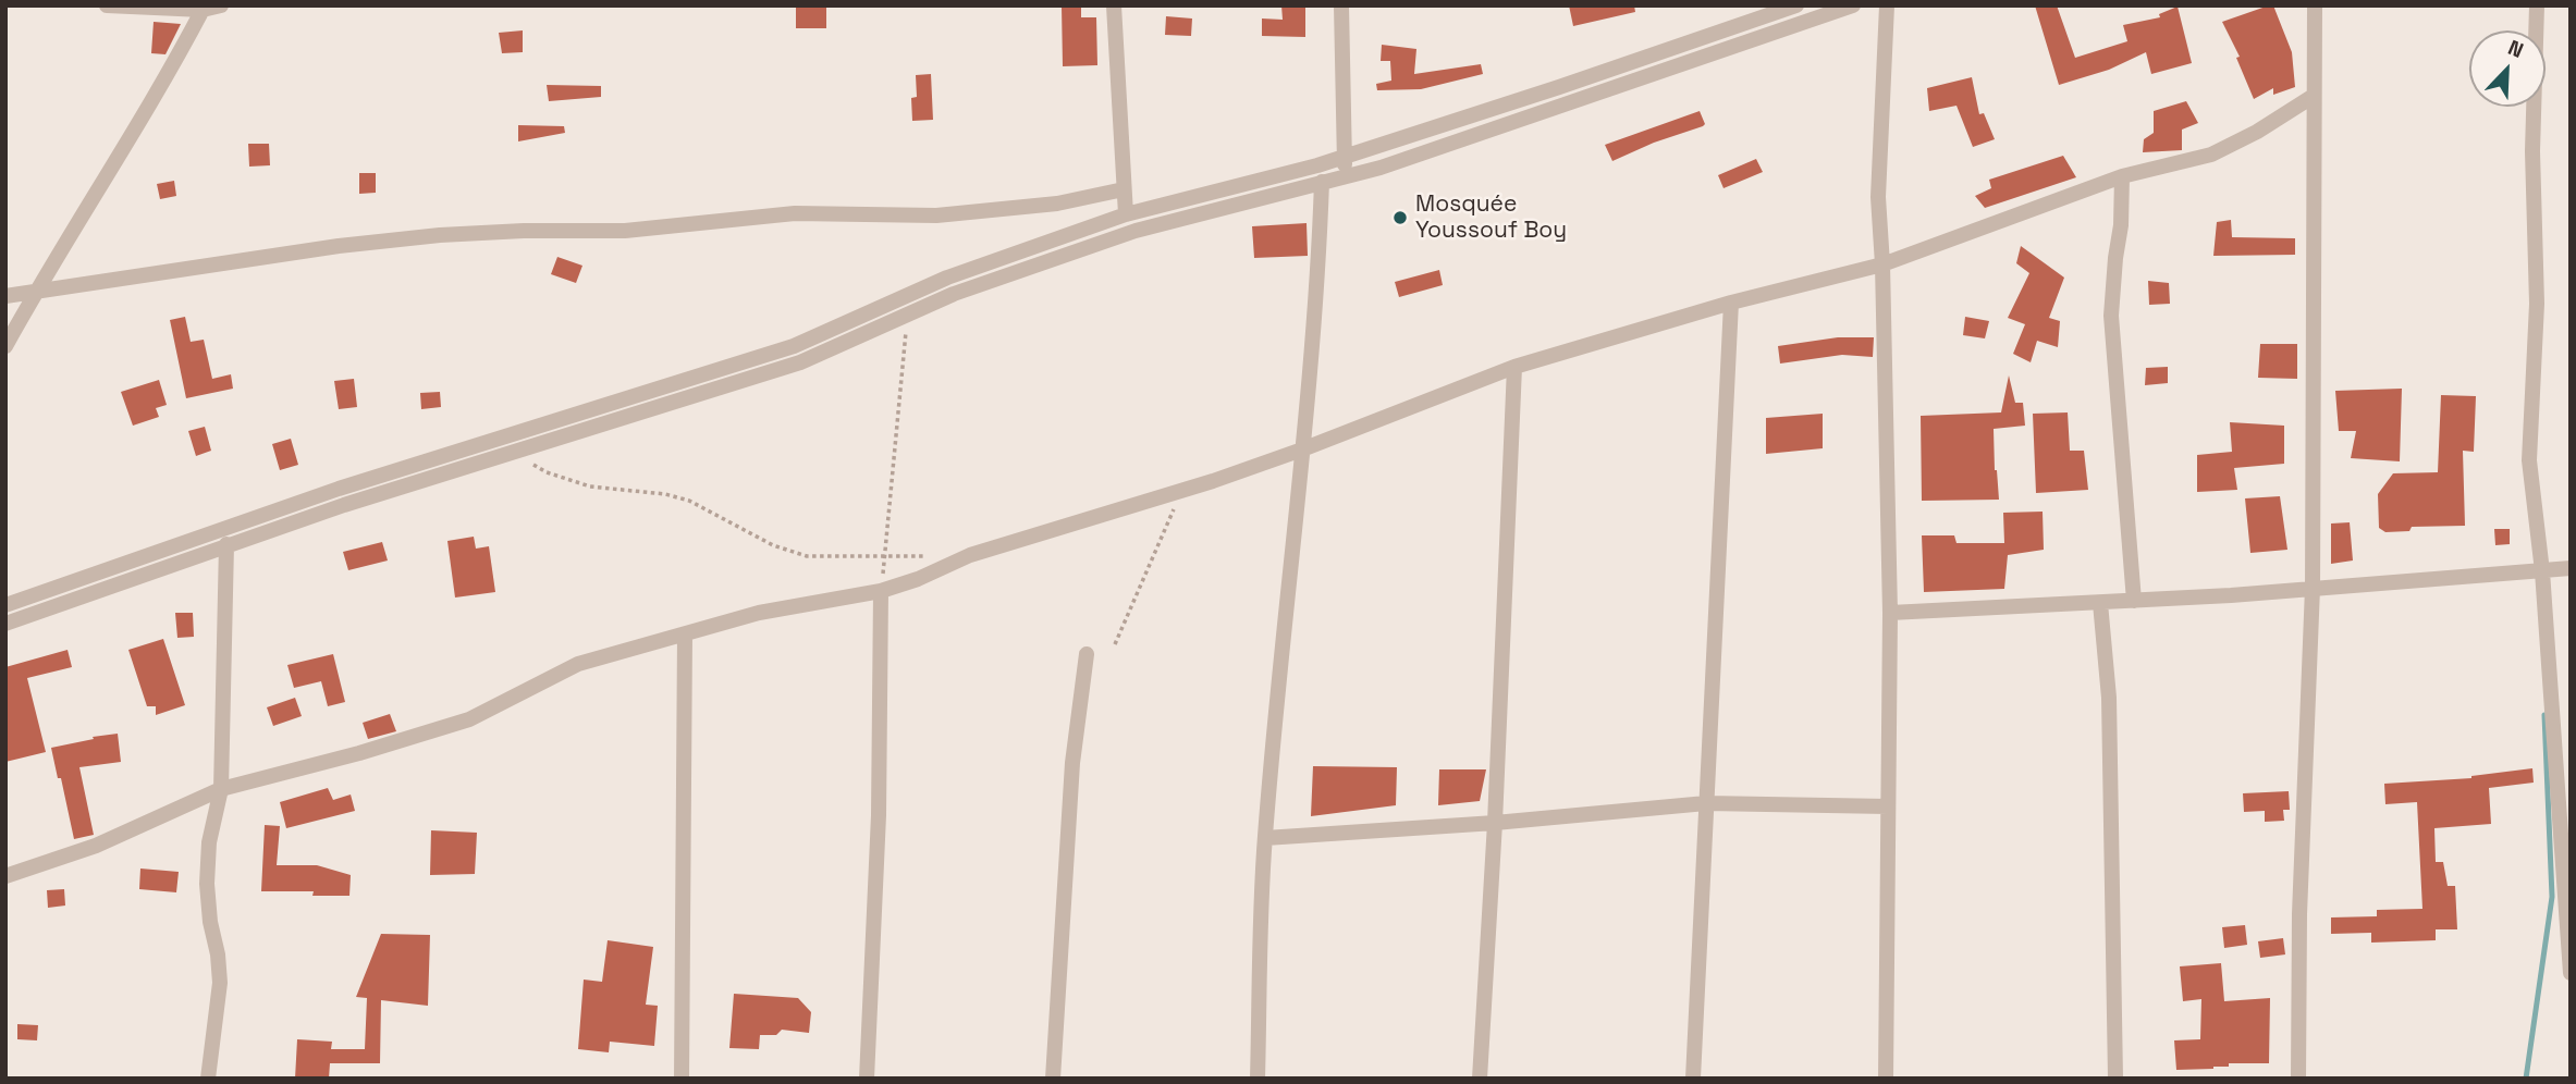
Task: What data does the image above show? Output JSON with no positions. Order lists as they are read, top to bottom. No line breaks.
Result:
{"places":["Mosquée Youssouf Boy"],"north":"top right"}
